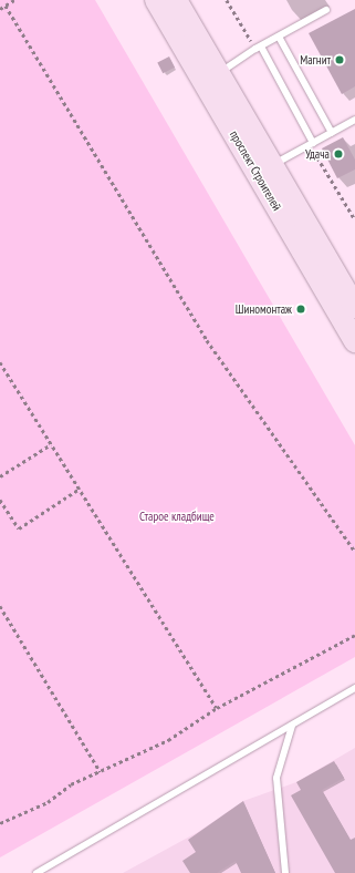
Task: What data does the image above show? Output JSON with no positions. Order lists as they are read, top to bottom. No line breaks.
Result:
{"streets":{"main road":["проспект Строителей"]},"parks":["Старое кладбище"],"places":["Магнит","Удача","Шиномонтаж"]}
